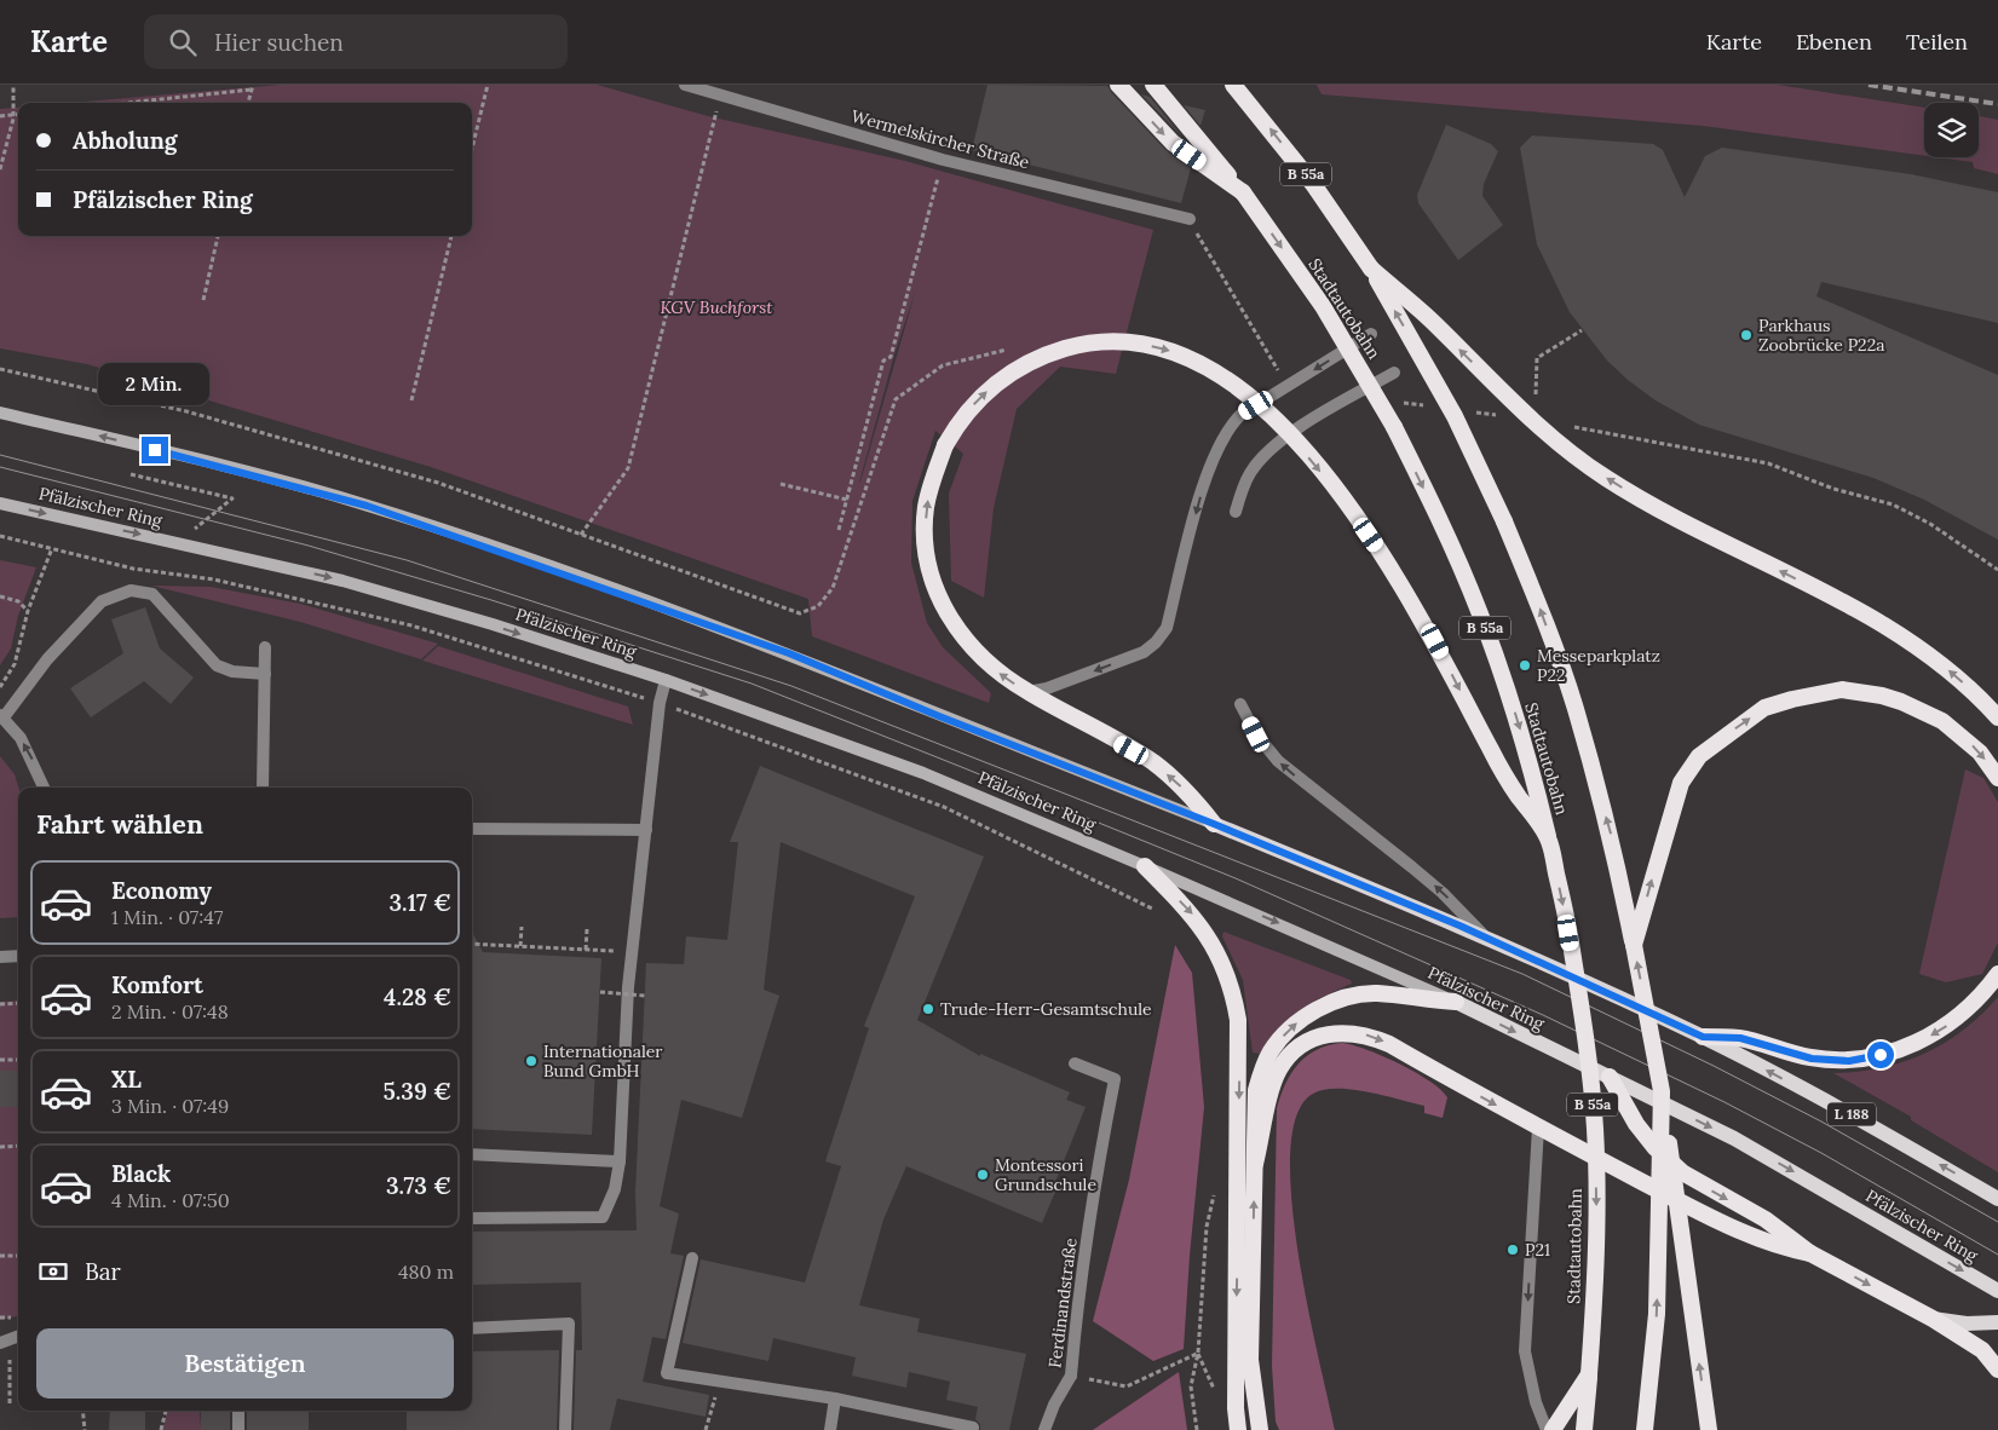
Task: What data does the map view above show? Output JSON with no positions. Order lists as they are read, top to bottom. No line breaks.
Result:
{"streets":{"highway":["B 55a","Stadtautobahn"],"main road":["Pfälzischer Ring","L 188"],"street":["Wermelskircher Straße","Ferdinandstraße"]},"crossings":[["B 55a","Stadtautobahn"]],"parks":["KGV Buchforst"],"places":["Parkhaus Zoobrücke P22a","Messeparkplatz P22","Trude-Herr-Gesamtschule","Internationaler Bund GmbH","Montessori Grundschule","P21"],"page":{"header":"Karte","search":"Hier suchen","nav":["Karte","Ebenen","Teilen"],"banner":["Abholung","Pfälzischer Ring"],"bubble":"2 Min.","heading":"Fahrt wählen","list":[{"name":"Economy","note":"1 Min. · 07:47","value":"3.17 €"},{"name":"Komfort","note":"2 Min. · 07:48","value":"4.28 €"},{"name":"XL","note":"3 Min. · 07:49","value":"5.39 €"},{"name":"Black","note":"4 Min. · 07:50","value":"3.73 €"}],"pay":["Bar","480 m"],"buttons":"Bestätigen"}}
